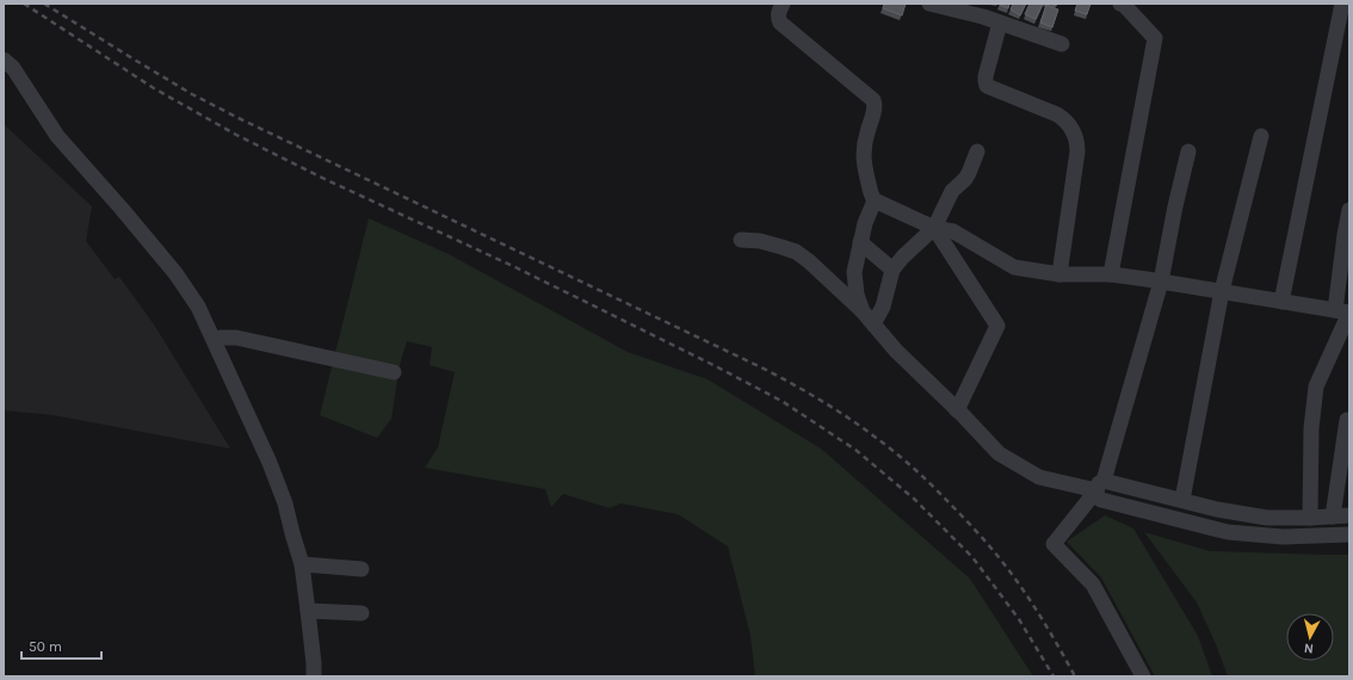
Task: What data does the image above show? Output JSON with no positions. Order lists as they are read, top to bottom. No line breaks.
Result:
{"scale_bar":"50 m","north":"bottom"}
